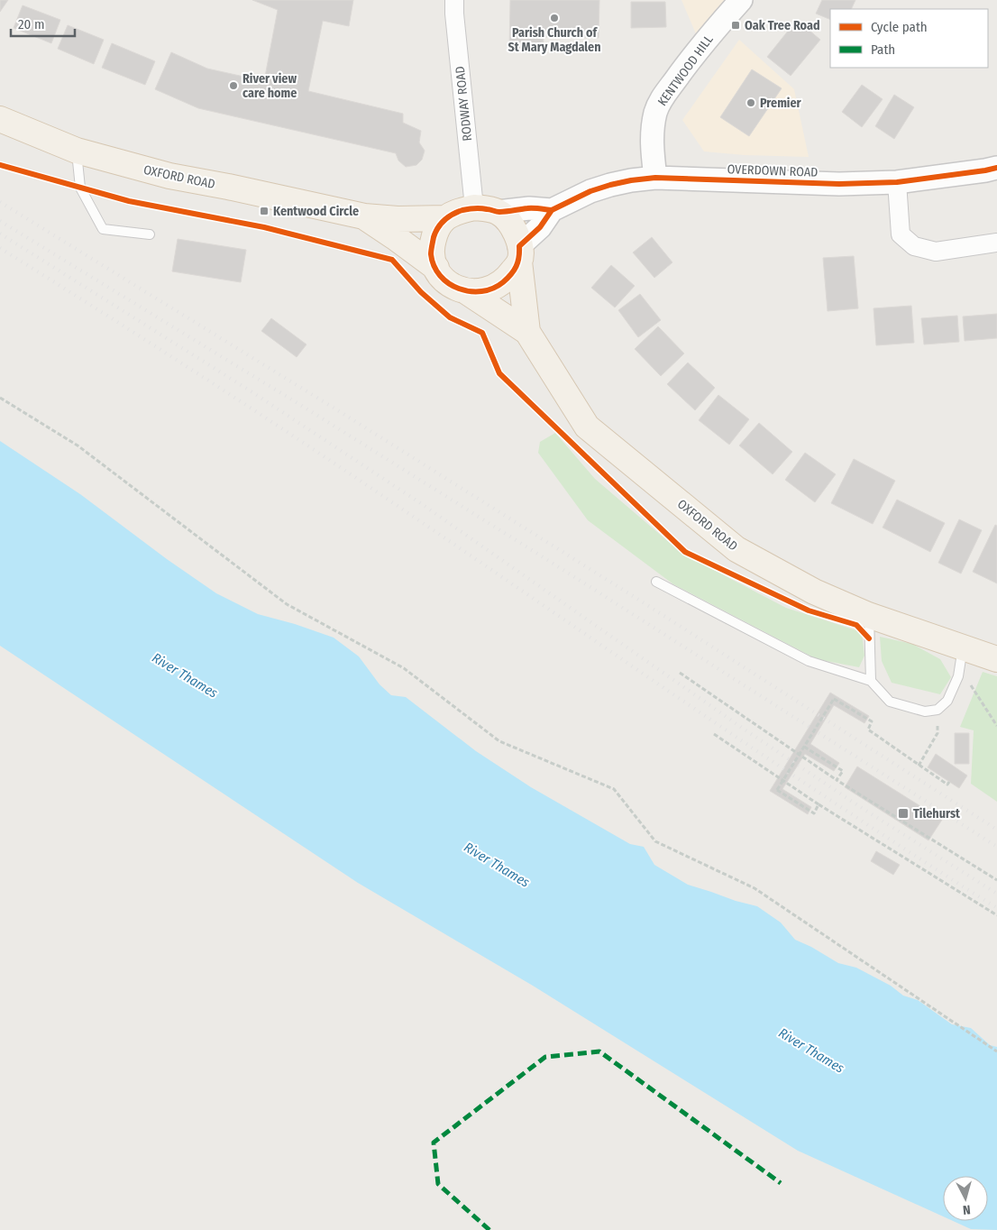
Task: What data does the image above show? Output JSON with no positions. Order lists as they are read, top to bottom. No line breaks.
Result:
{"streets":{"main road":["OXFORD ROAD"],"street":["KENTWOOD HILL","RODWAY ROAD","OVERDOWN ROAD"]},"crossings":[["KENTWOOD HILL","OVERDOWN ROAD"],["RODWAY ROAD","OXFORD ROAD"]],"water":["River Thames"],"places":{"other":["Parish Church of St Mary Magdalen","River view care home","Premier"],"transit":["Oak Tree Road","Kentwood Circle","Tilehurst"]},"legend":["Cycle path","Path"],"scale_bar":"20 m","north":"bottom"}
